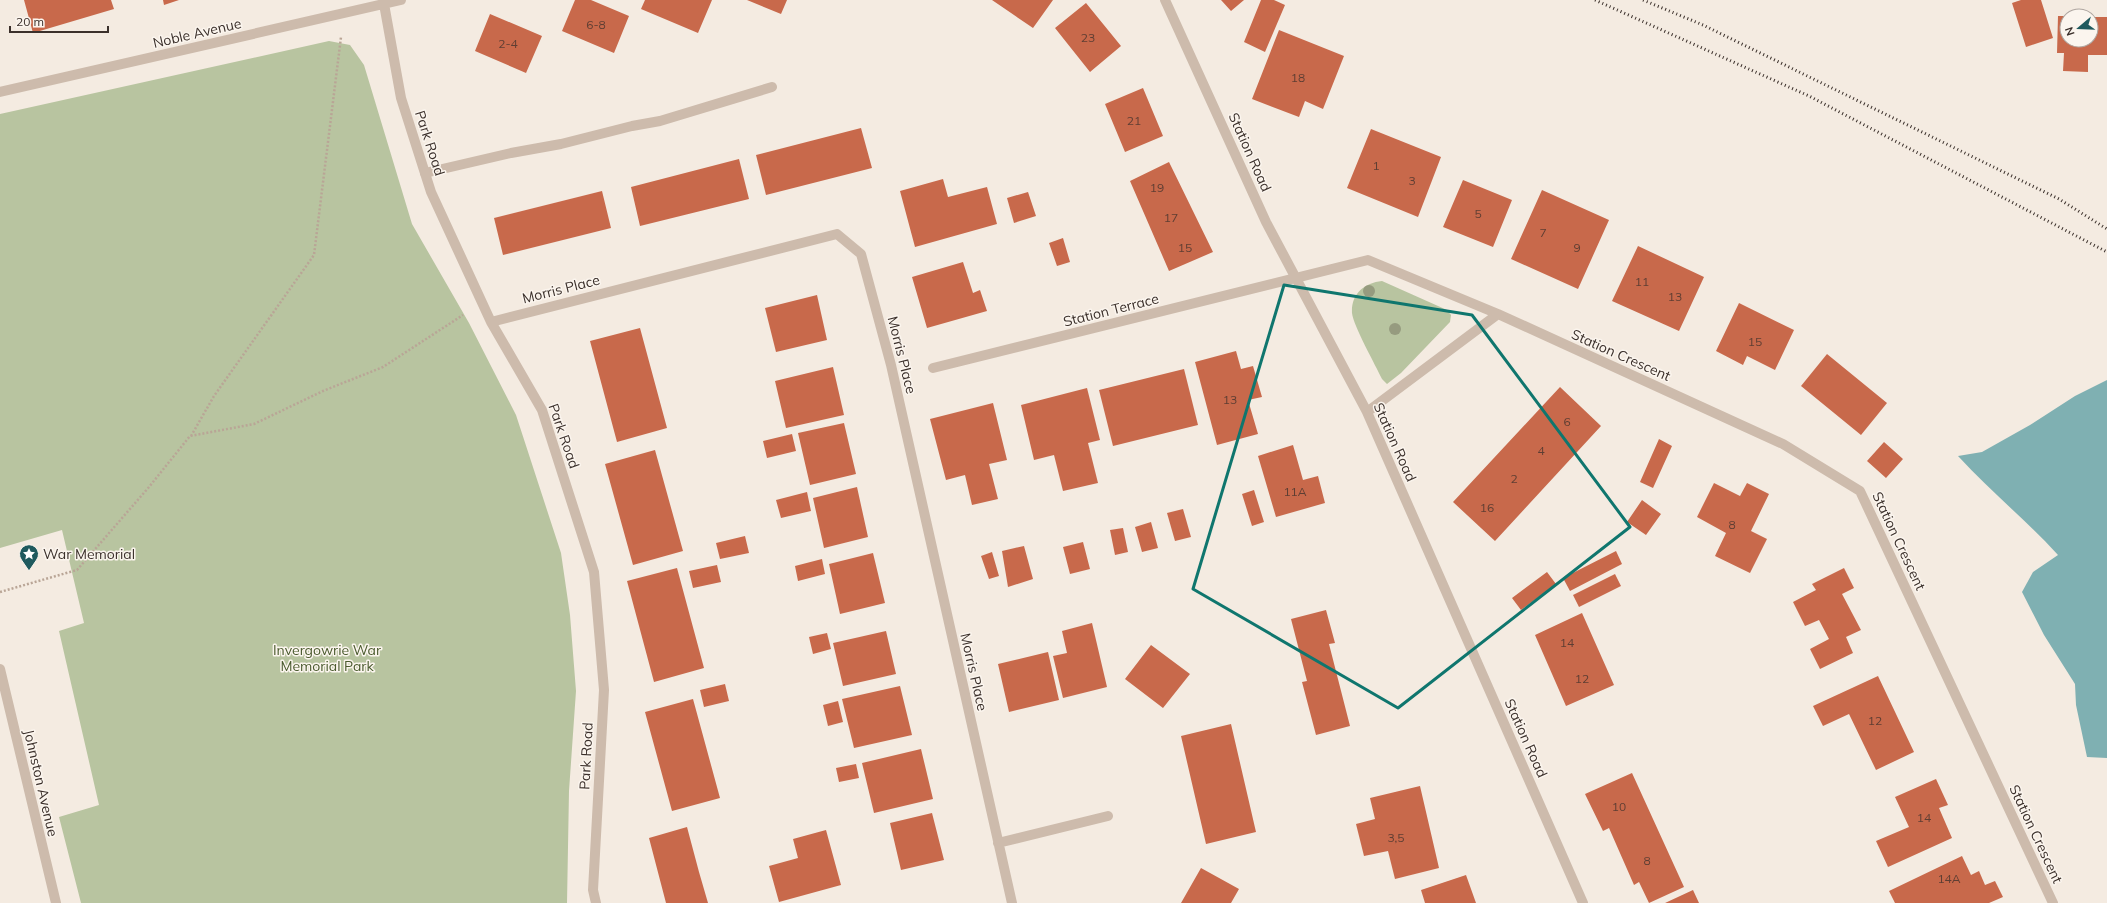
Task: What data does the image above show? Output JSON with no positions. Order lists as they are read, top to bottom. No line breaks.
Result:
{"streets":{"street":["Noble Avenue","Park Road","Station Road","Morris Place","Station Terrace","Station Crescent","Johnston Avenue"]},"crossings":[["Noble Avenue","Park Road"],["Park Road","Morris Place"],["Station Road","Station Terrace"],["Station Road","Station Crescent"],["Station Terrace","Station Crescent"]],"parks":["Invergowrie War Memorial Park"],"places":{"place":["War Memorial"]},"house_numbers":["6-8","23","2-4","18","21","1","3","19","5","17","7","15","9","11","13","15","13","6","4","2","11A","16","8","14","12","12","10","14","3,5","8","14A"],"scale_bar":"20 m","north":"left"}
